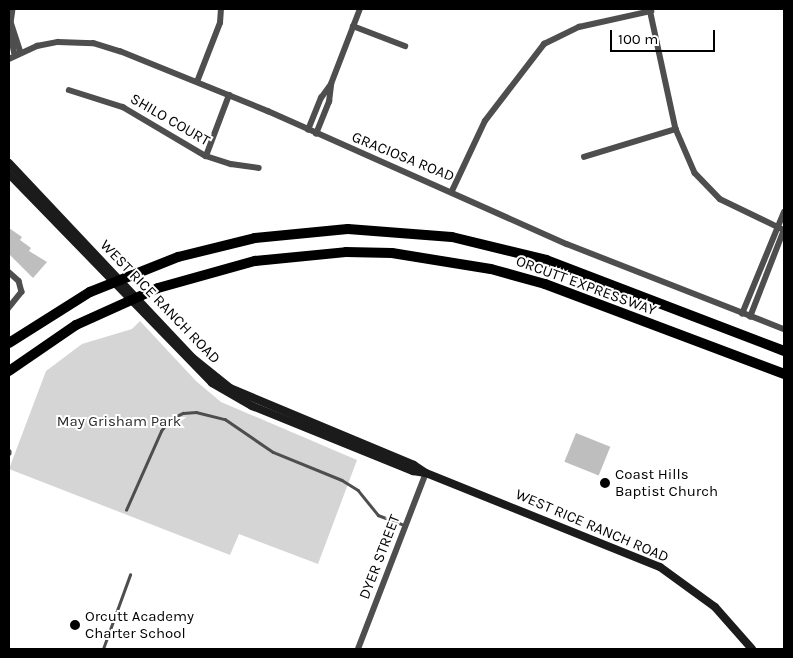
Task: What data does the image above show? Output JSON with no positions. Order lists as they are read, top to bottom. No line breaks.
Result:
{"streets":{"highway":["ORCUTT EXPRESSWAY"],"main road":["WEST RICE RANCH ROAD"],"street":["SHILO COURT","GRACIOSA ROAD","DYER STREET"]},"crossings":[["WEST RICE RANCH ROAD","DYER STREET"]],"parks":["May Grisham Park"],"places":["Coast Hills Baptist Church","Orcutt Academy Charter School"],"scale_bar":"100 m"}
